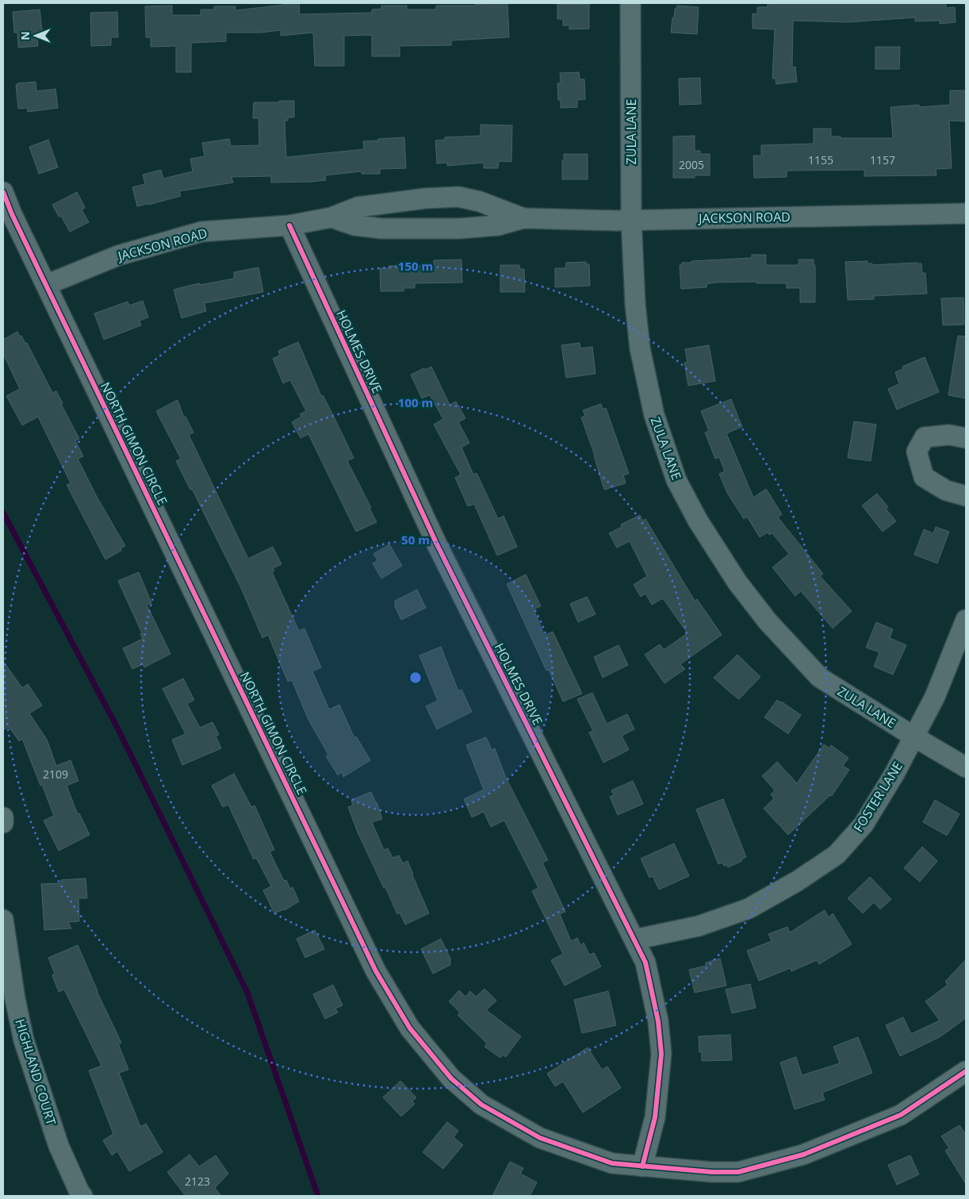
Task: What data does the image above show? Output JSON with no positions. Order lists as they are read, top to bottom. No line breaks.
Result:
{"streets":{"street":["ZULA LANE","JACKSON ROAD","HOLMES DRIVE","NORTH GIMON CIRCLE","FOSTER LANE","HIGHLAND COURT"]},"crossings":[["ZULA LANE","JACKSON ROAD"],["ZULA LANE","FOSTER LANE"],["JACKSON ROAD","HOLMES DRIVE"],["JACKSON ROAD","NORTH GIMON CIRCLE"],["HOLMES DRIVE","NORTH GIMON CIRCLE"],["HOLMES DRIVE","FOSTER LANE"]],"house_numbers":["1155","1157","2005","2109","2123"],"north":"left","rings":["150 m","100 m","50 m"]}
